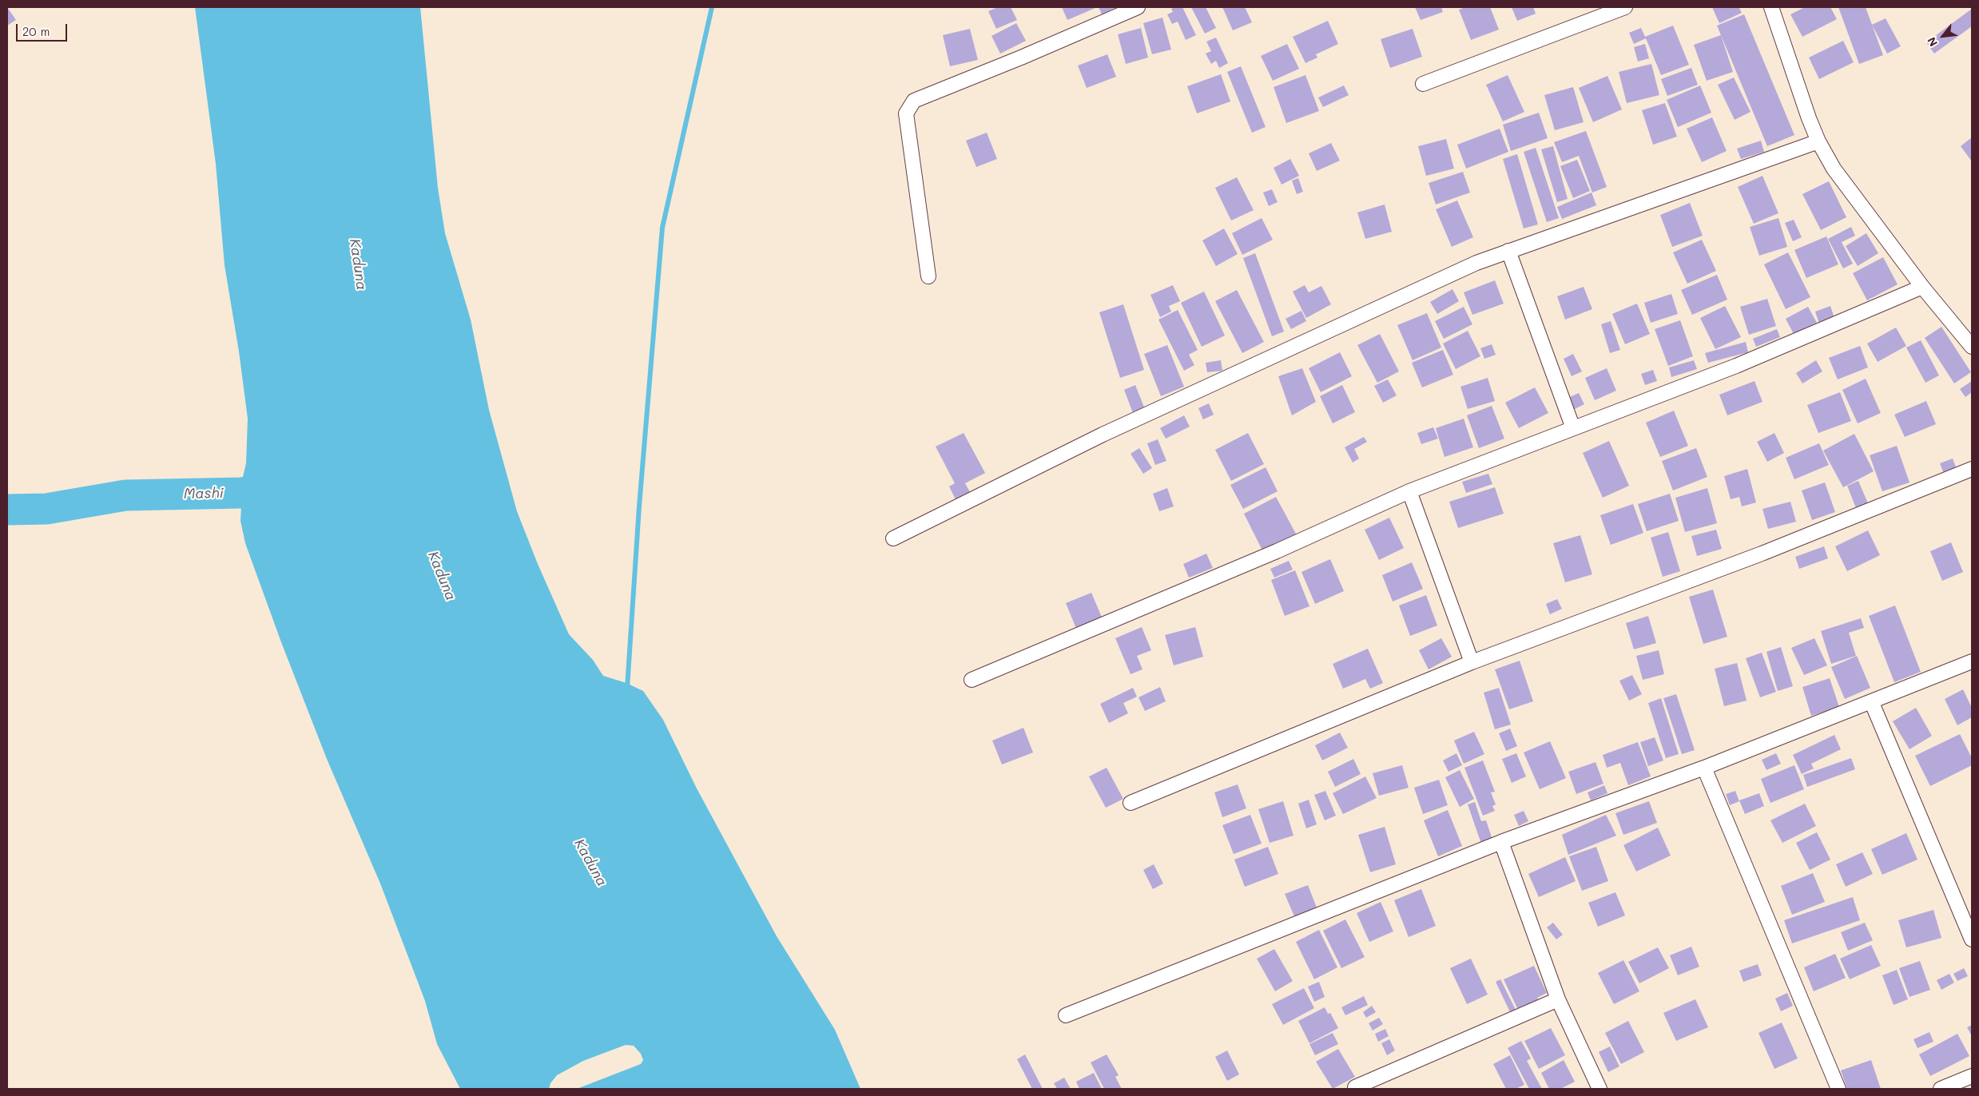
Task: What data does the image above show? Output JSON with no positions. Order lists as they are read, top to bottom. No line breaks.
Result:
{"water":["Kaduna","Mashi"],"scale_bar":"20 m","north":"bottom left"}
